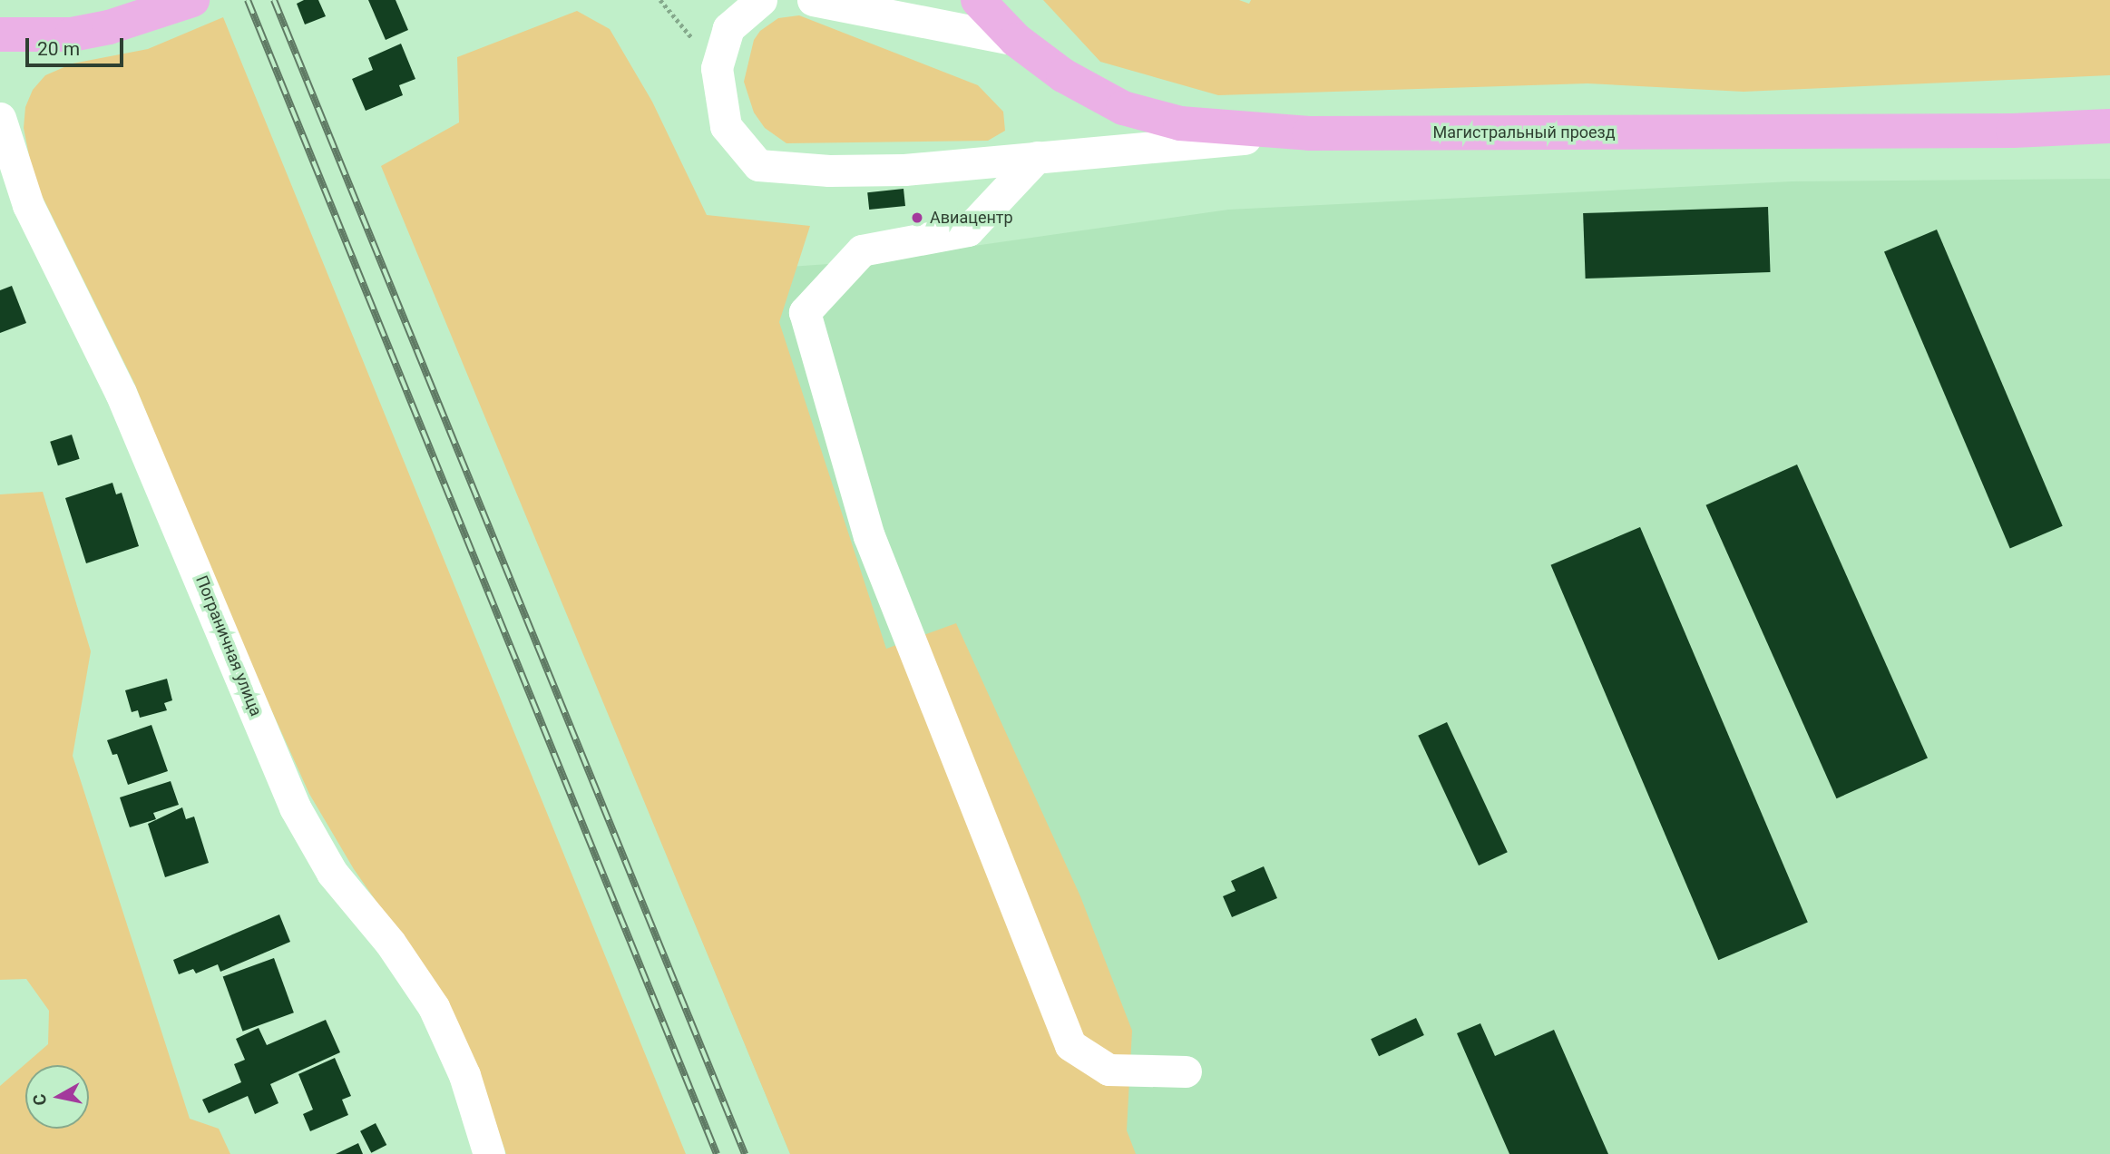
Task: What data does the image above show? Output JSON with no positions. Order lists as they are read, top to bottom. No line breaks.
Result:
{"streets":{"main road":["Магистральный проезд"],"street":["Пограничная улица"]},"places":["Авиацентр"],"scale_bar":"20 m","north":"left"}
